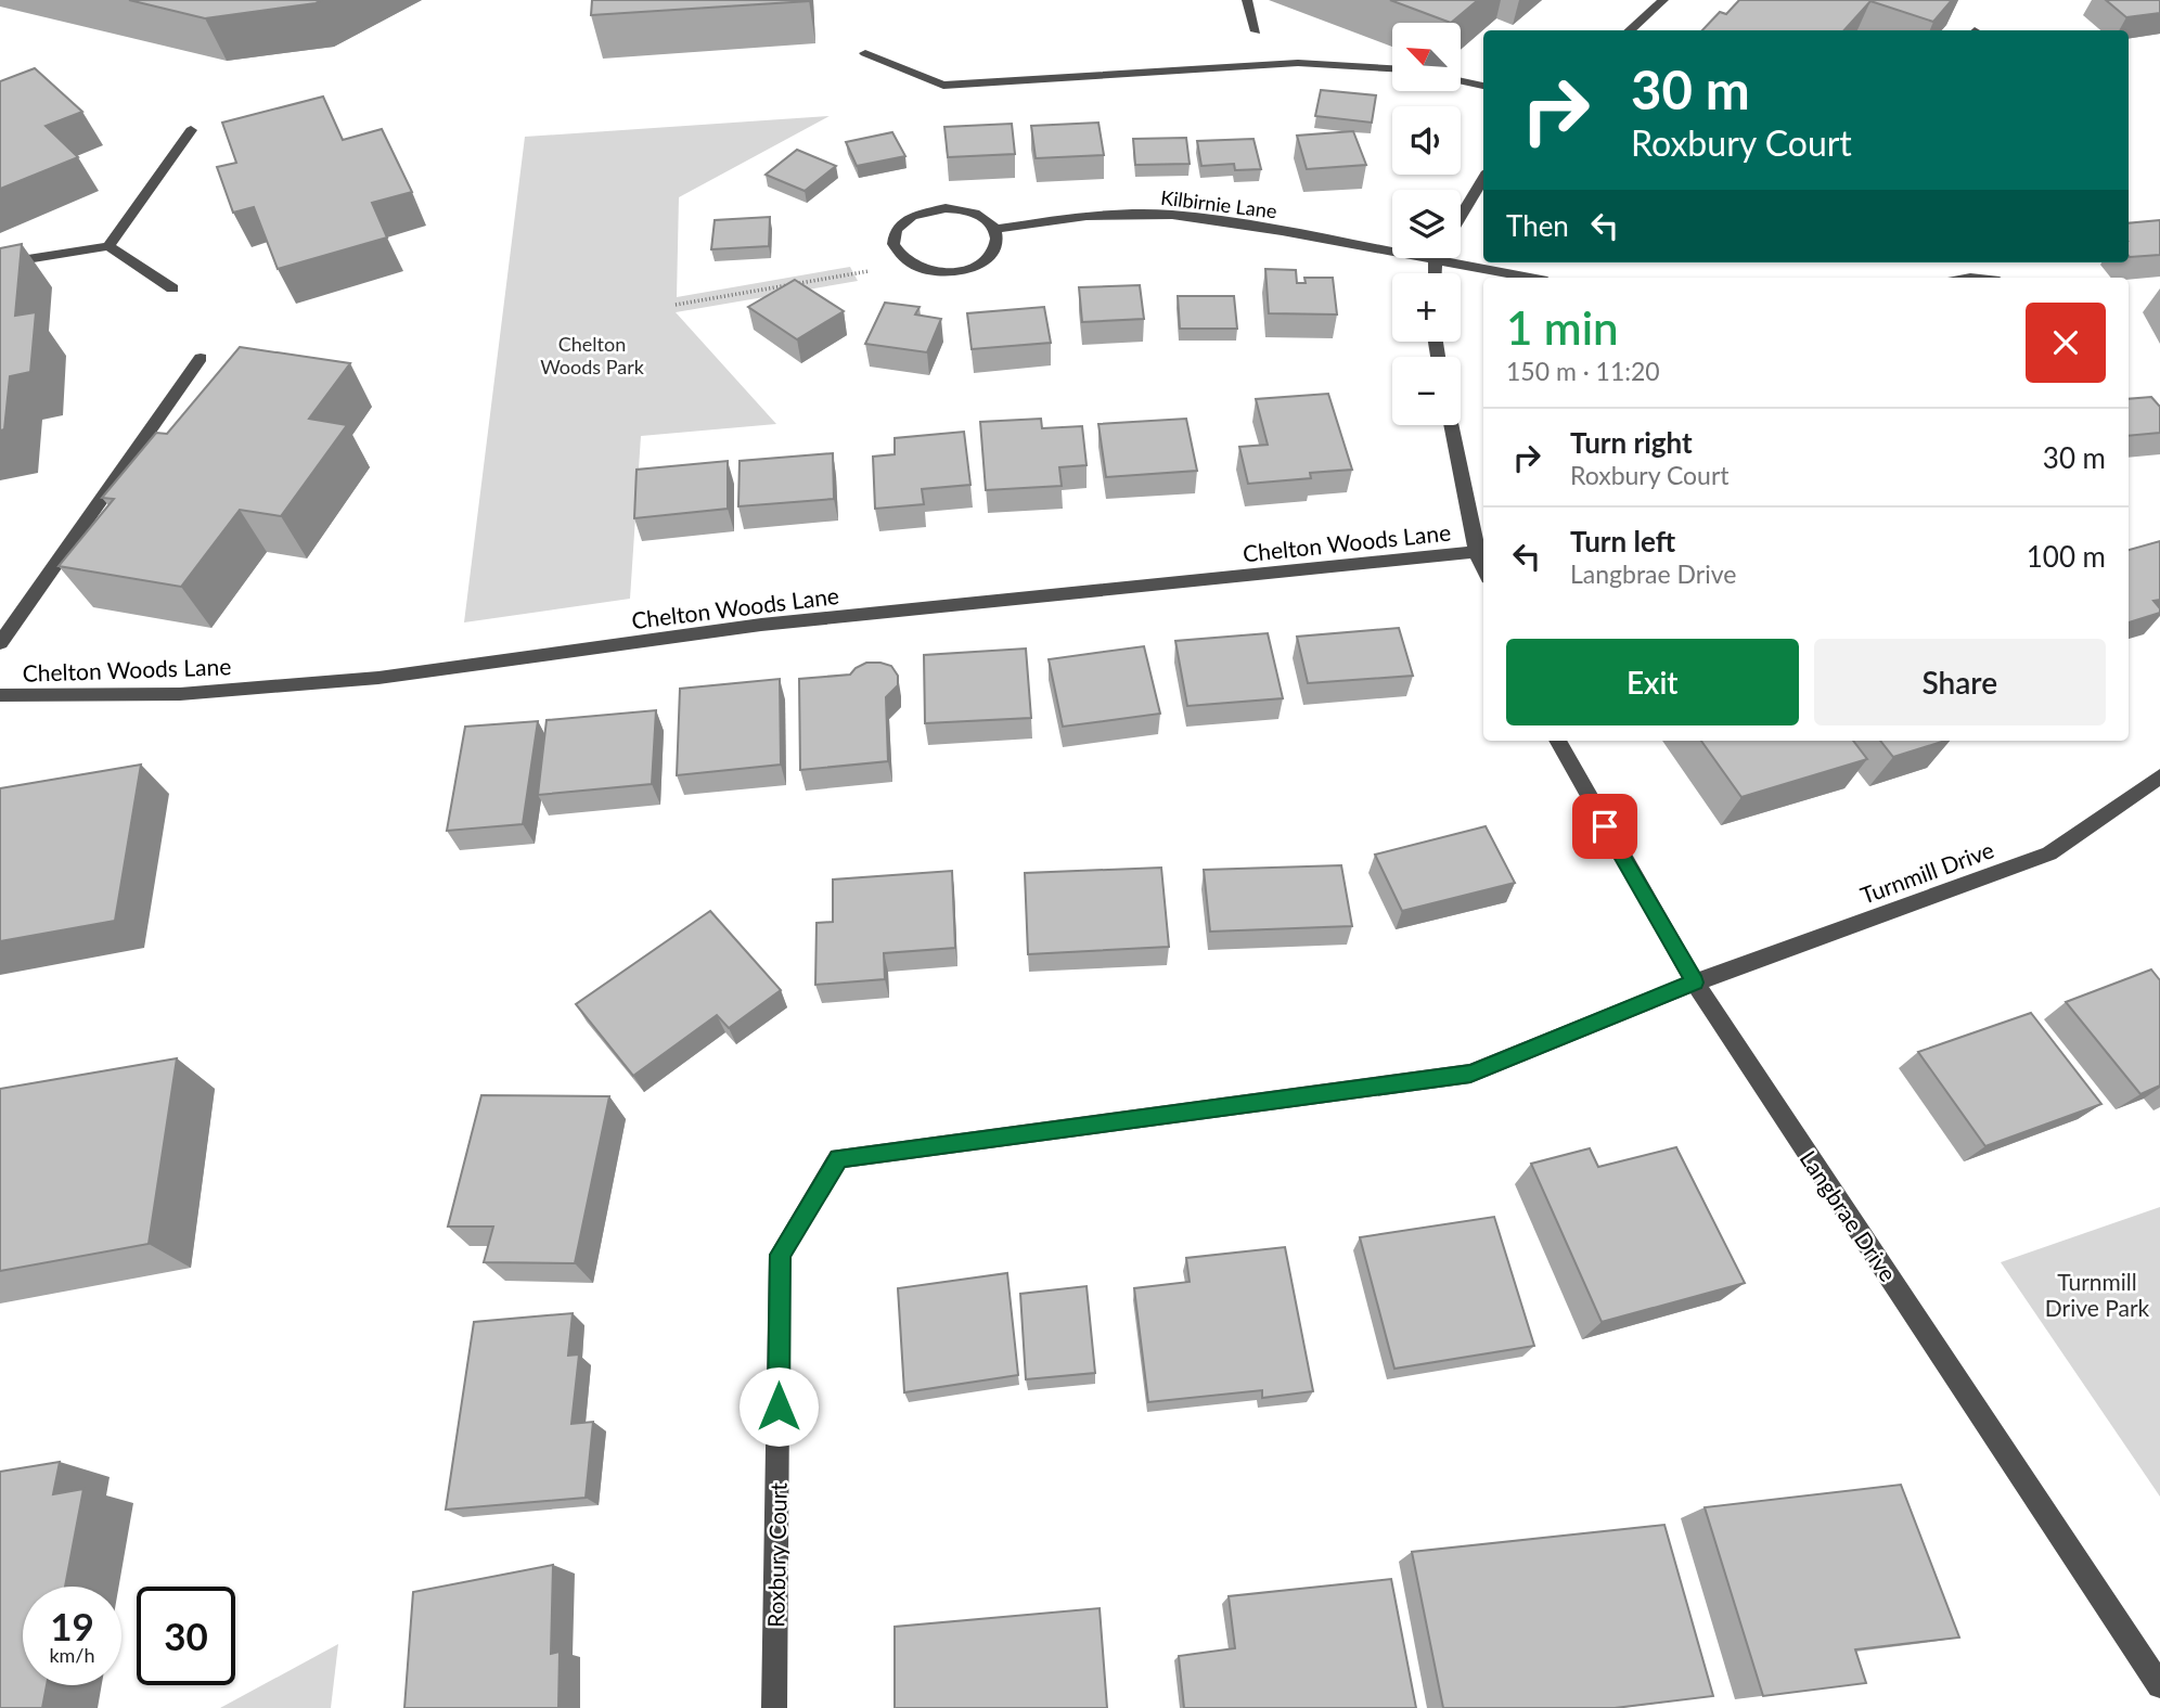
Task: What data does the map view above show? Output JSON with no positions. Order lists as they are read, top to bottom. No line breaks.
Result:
{"streets":{"street":["Kilbirnie Lane","Chelton Woods Lane","Turnmill Drive","Langbrae Drive","Roxbury Court"]},"crossings":[["Turnmill Drive","Langbrae Drive"],["Turnmill Drive","Roxbury Court"],["Langbrae Drive","Roxbury Court"]],"parks":["Chelton Woods Park","Turnmill Drive Park"],"north":"top left","page":{"map_buttons":["+","−"],"turn":["30 m","Roxbury Court"],"then":"Then","heading":["1 min","150 m · 11:20"],"list":[{"name":"Turn right","note":"Roxbury Court","value":"30 m"},{"name":"Turn left","note":"Langbrae Drive","value":"100 m"}],"buttons":["Exit","Share"],"speed":"19 km/h","limit":"30"}}
